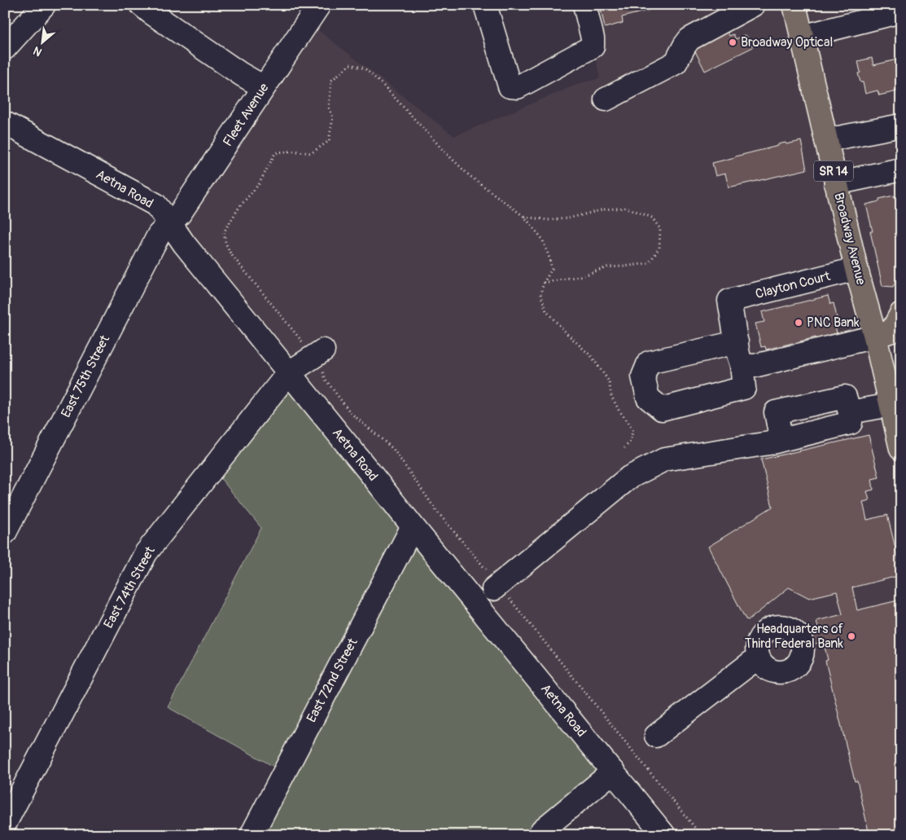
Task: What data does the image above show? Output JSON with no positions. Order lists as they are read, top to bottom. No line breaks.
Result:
{"streets":{"main road":["SR 14","Broadway Avenue"],"street":["Fleet Avenue","Aetna Road","Clayton Court","East 75th Street","East 74th Street","East 72nd Street"]},"crossings":[["Fleet Avenue","Aetna Road"],["Fleet Avenue","East 75th Street"],["Aetna Road","East 75th Street"],["Aetna Road","East 74th Street"],["Aetna Road","East 72nd Street"],["Broadway Avenue","Clayton Court"]],"places":["Broadway Optical","PNC Bank","Headquarters of Third Federal Bank"],"north":"bottom left"}
